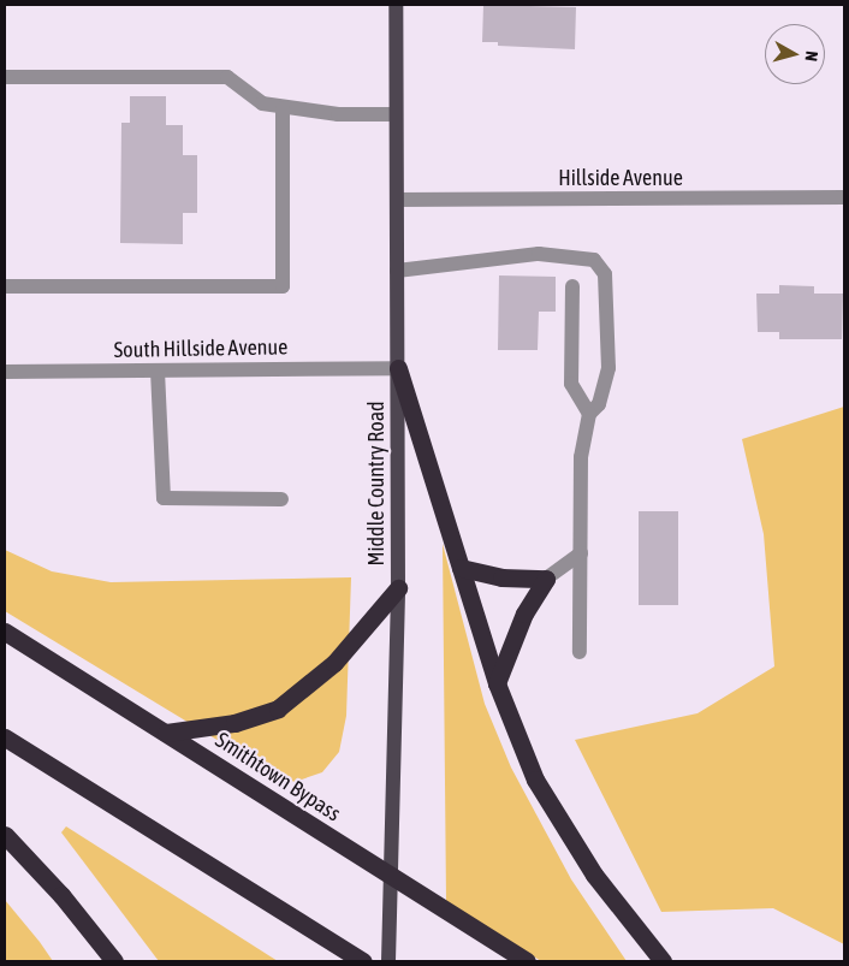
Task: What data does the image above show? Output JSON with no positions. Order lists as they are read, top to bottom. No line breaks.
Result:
{"streets":{"highway":["Smithtown Bypass"],"main road":["Middle Country Road"],"street":["Hillside Avenue","South Hillside Avenue"]},"crossings":[["Hillside Avenue","Middle Country Road"],["South Hillside Avenue","Middle Country Road"],["Middle Country Road","Smithtown Bypass"]],"north":"right"}
